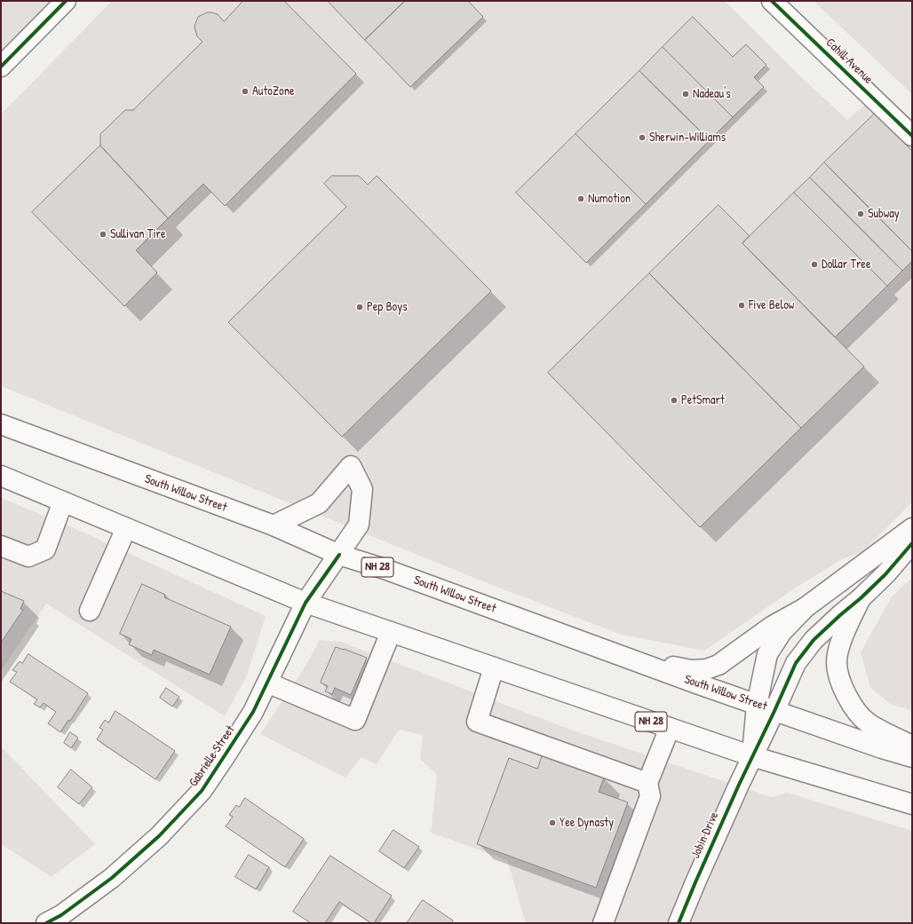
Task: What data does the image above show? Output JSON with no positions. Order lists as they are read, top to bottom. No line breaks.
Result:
{"streets":{"main road":["Cahill Avenue","South Willow Street","NH 28","Gabrielle Street","Jobin Drive"]},"crossings":[["South Willow Street","Gabrielle Street"],["South Willow Street","Jobin Drive"],["NH 28","Gabrielle Street"],["NH 28","Jobin Drive"]],"places":["AutoZone","Nadeau's","Sherwin-Williams","Numotion","Subway","Sullivan Tire","Dollar Tree","Five Below","Pep Boys","PetSmart","Yee Dynasty"]}
